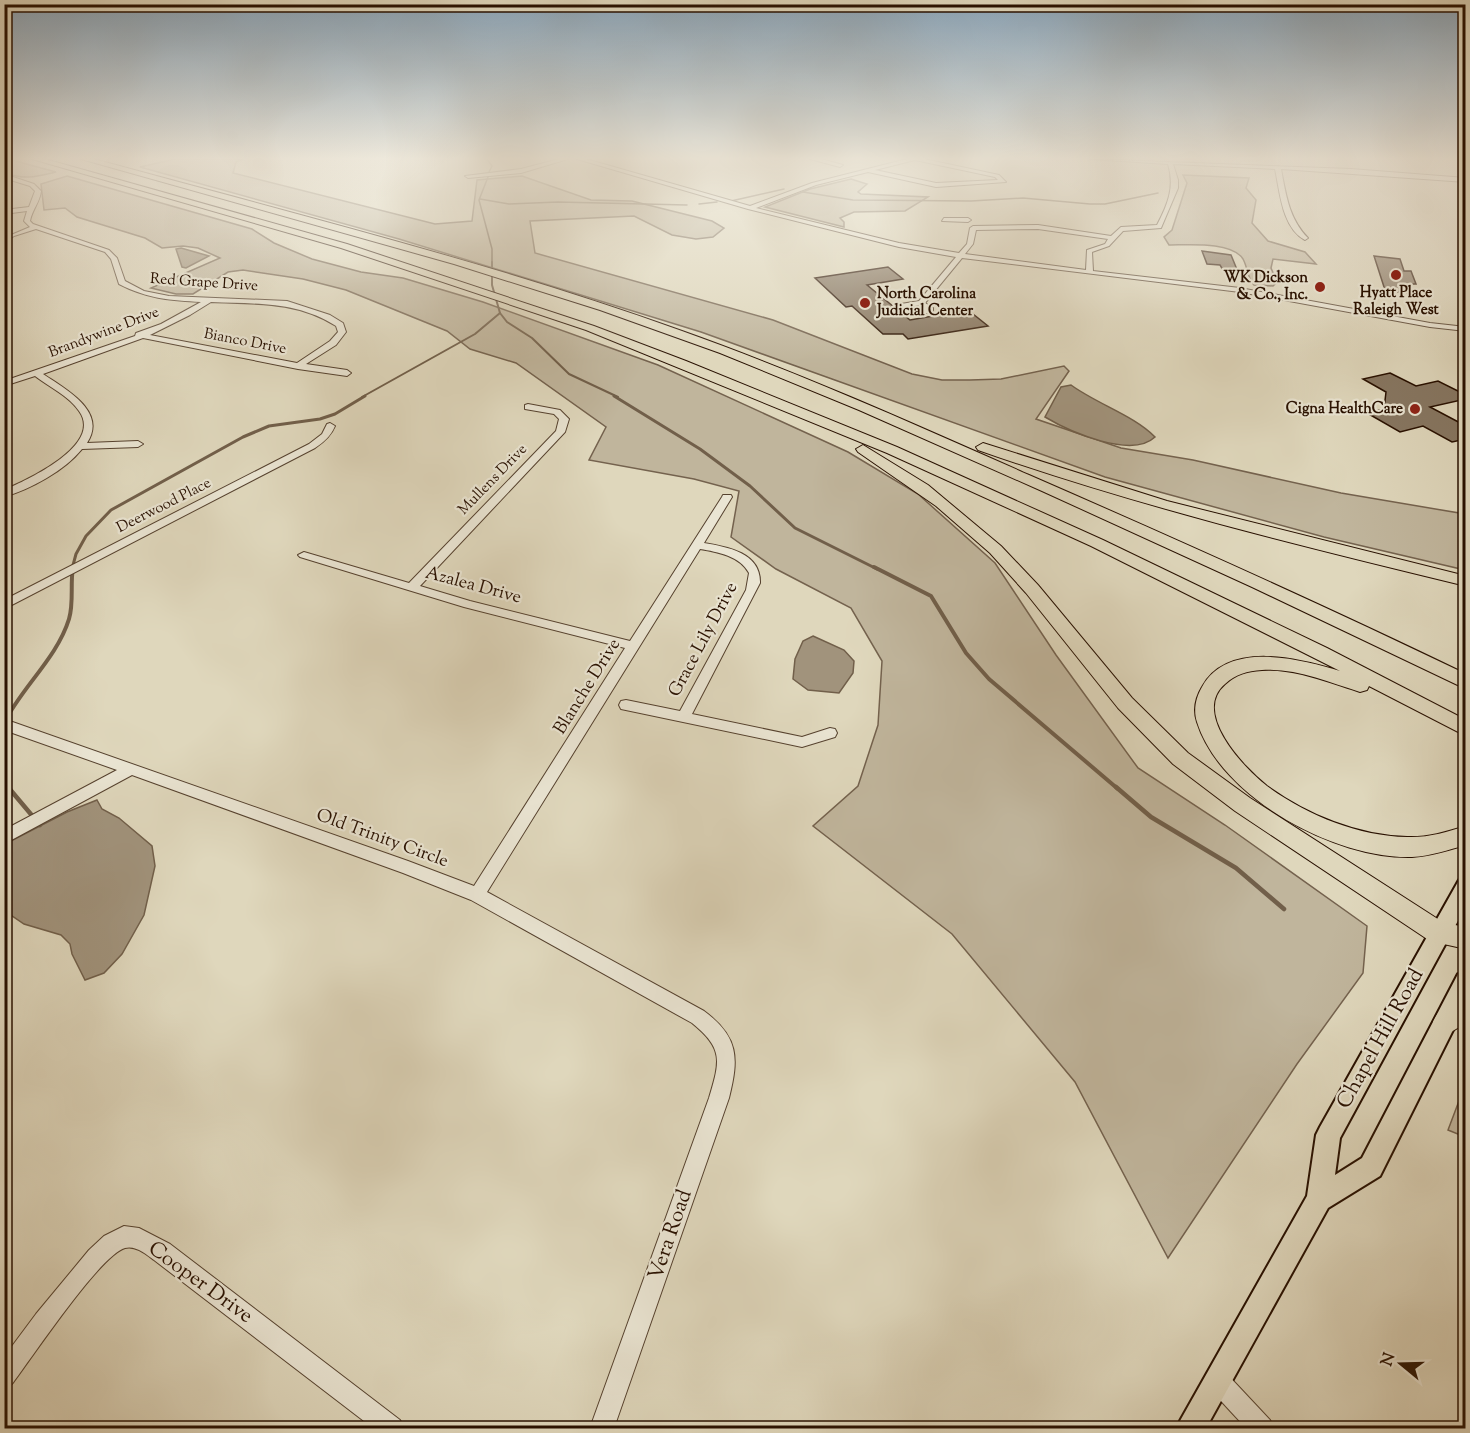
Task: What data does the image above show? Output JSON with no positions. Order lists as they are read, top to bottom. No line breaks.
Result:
{"streets":{"main road":["Chapel Hill Road"],"street":["Red Grape Drive","Brandywine Drive","Bianco Drive","Mullens Drive","Deerwood Place","Azalea Drive","Grace Lily Drive","Blanche Drive","Old Trinity Circle","Vera Road","Cooper Drive"]},"crossings":[["Red Grape Drive","Brandywine Drive"],["Red Grape Drive","Bianco Drive"],["Brandywine Drive","Bianco Drive"],["Mullens Drive","Azalea Drive"],["Azalea Drive","Blanche Drive"],["Grace Lily Drive","Blanche Drive"],["Blanche Drive","Old Trinity Circle"],["Old Trinity Circle","Vera Road"]],"places":["Hyatt Place Raleigh West","WK Dickson & Co., Inc.","North Carolina Judicial Center","Cigna HealthCare"],"north":"left"}
